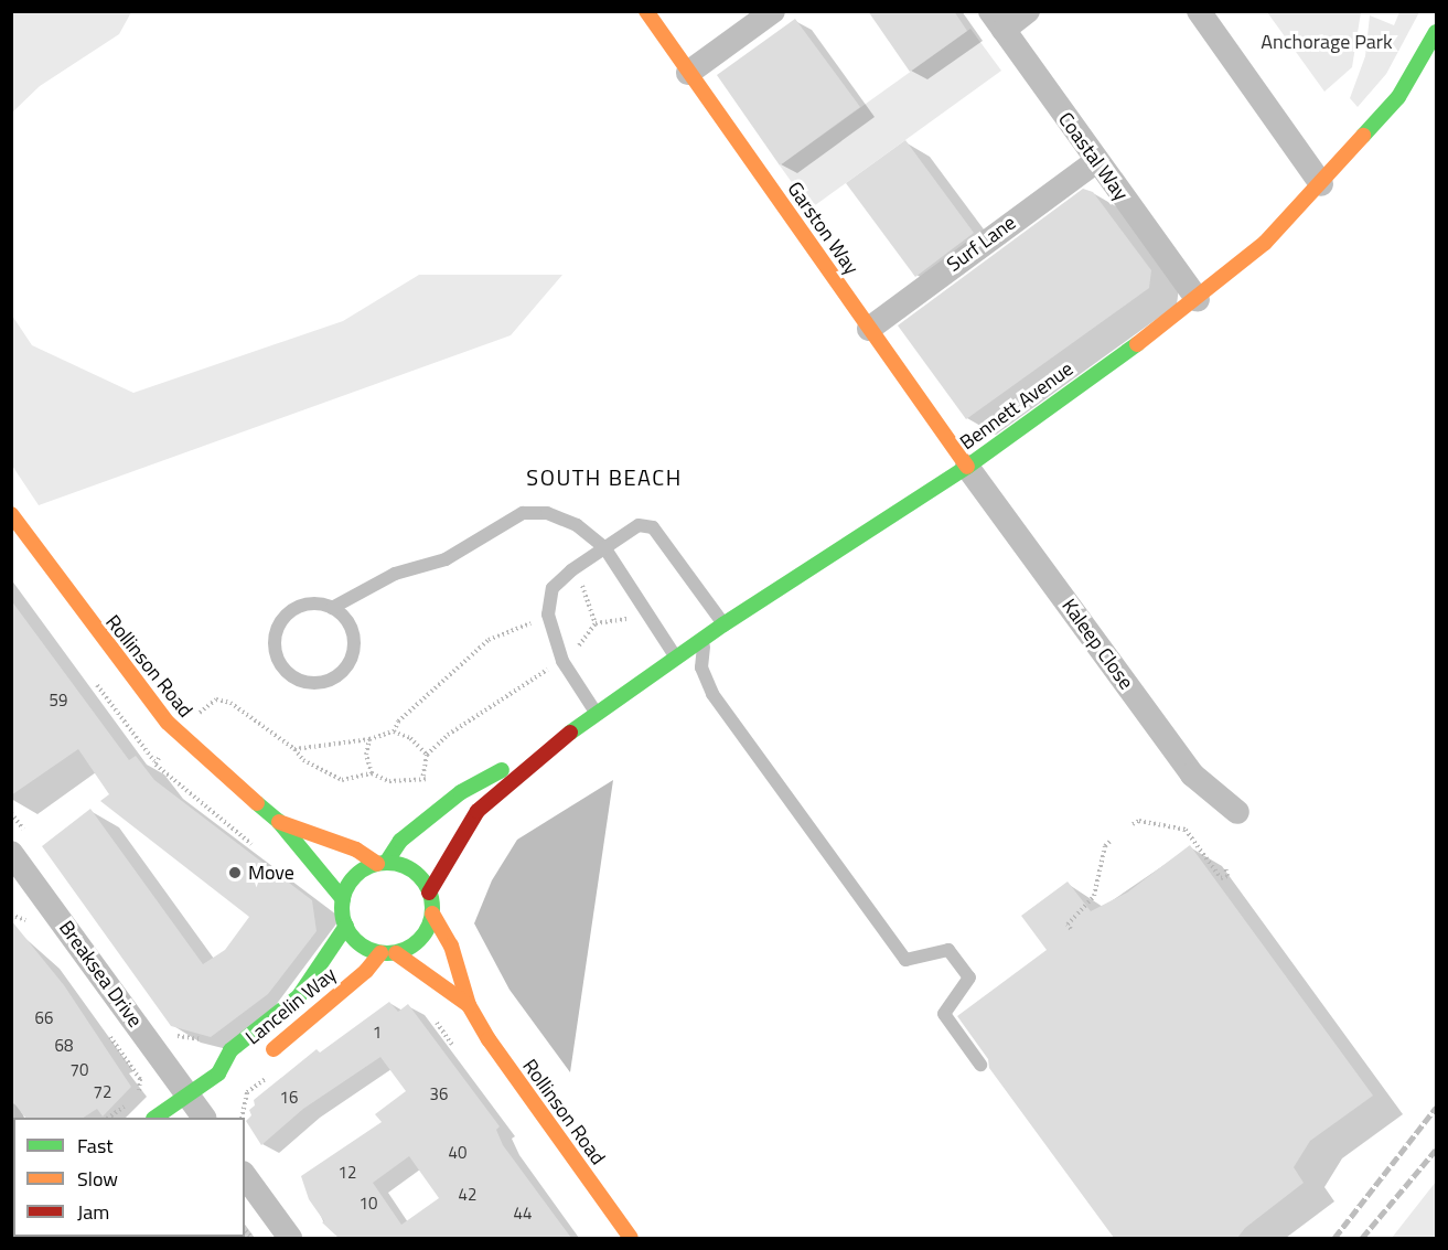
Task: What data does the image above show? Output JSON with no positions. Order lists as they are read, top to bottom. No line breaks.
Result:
{"streets":{"street":["Coastal Way","Garston Way","Surf Lane","Bennett Avenue","Kaleep Close","Rollinson Road","Breaksea Drive","Lancelin Way"]},"crossings":[["Coastal Way","Surf Lane"],["Coastal Way","Bennett Avenue"],["Garston Way","Surf Lane"],["Garston Way","Bennett Avenue"],["Garston Way","Kaleep Close"],["Bennett Avenue","Kaleep Close"],["Bennett Avenue","Rollinson Road"],["Bennett Avenue","Lancelin Way"],["Rollinson Road","Lancelin Way"],["Breaksea Drive","Lancelin Way"]],"districts":["SOUTH BEACH"],"parks":["Anchorage Park"],"places":["Move"],"house_numbers":["59","66","1","68","70","72","36","16","40","12","42","10","44"],"legend":["Fast","Slow","Jam"]}
